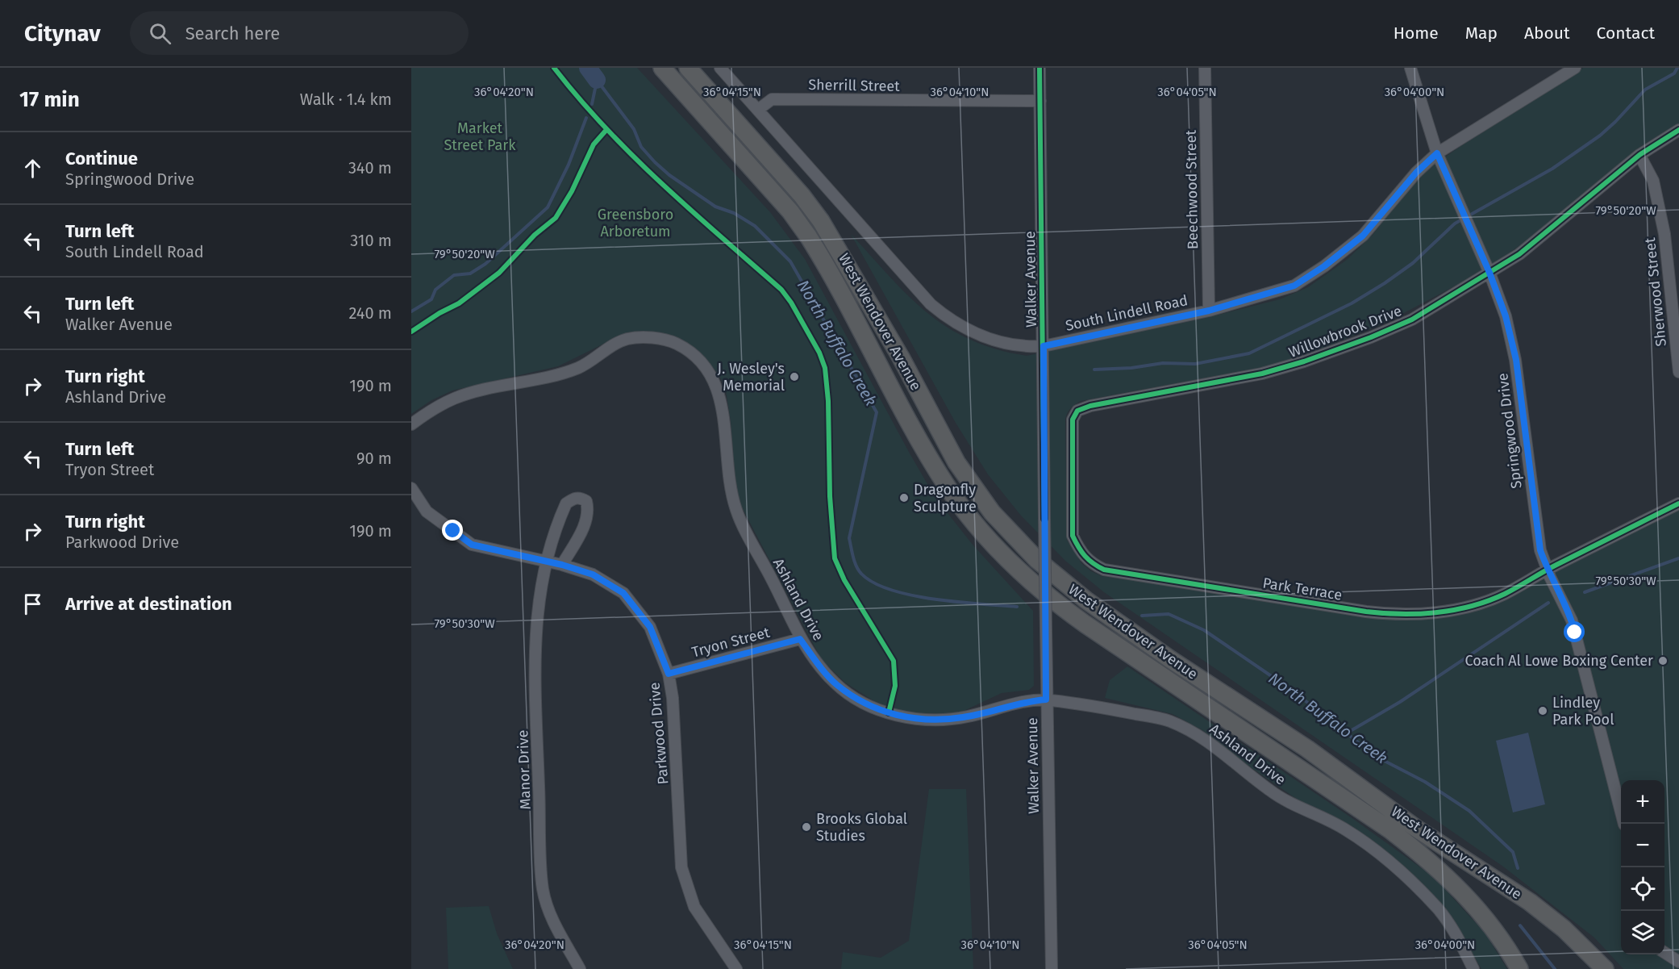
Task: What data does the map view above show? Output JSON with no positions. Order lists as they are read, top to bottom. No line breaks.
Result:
{"streets":{"highway":["West Wendover Avenue"],"street":["Sherrill Street","Beechwood Street","Walker Avenue","Sherwood Street","South Lindell Road","Willowbrook Drive","Springwood Drive","Park Terrace","Ashland Drive","Tryon Street","Parkwood Drive","Manor Drive"]},"crossings":[["Sherrill Street","Walker Avenue"],["Sherrill Street","South Lindell Road"],["Beechwood Street","South Lindell Road"],["Walker Avenue","South Lindell Road"],["Walker Avenue","Ashland Drive"],["Sherwood Street","Willowbrook Drive"],["South Lindell Road","Springwood Drive"],["Willowbrook Drive","Springwood Drive"],["Willowbrook Drive","Park Terrace"],["Springwood Drive","Park Terrace"],["Ashland Drive","Tryon Street"],["Tryon Street","Parkwood Drive"],["Parkwood Drive","Manor Drive"]],"water":["North Buffalo Creek"],"parks":["Market Street Park","Greensboro Arboretum"],"places":["J. Wesley's Memorial","Dragonfly Sculpture","Coach Al Lowe Boxing Center","Lindley Park Pool","Brooks Global Studies"],"page":{"header":"Citynav","search":"Search here","nav":["Home","Map","About","Contact"],"heading":["17 min","Walk · 1.4 km"],"list":[["Continue","Springwood Drive","340 m"],["Turn left","South Lindell Road","310 m"],["Turn left","Walker Avenue","240 m"],["Turn right","Ashland Drive","190 m"],["Turn left","Tryon Street","90 m"],["Turn right","Parkwood Drive","190 m"],"Arrive at destination"],"map_buttons":["+","−"]},"coordinates":["36°04'20\"N","36°04'15\"N","36°04'10\"N","36°04'05\"N","36°04'00\"N","79°50'20\"W","79°50'30\"W"]}
